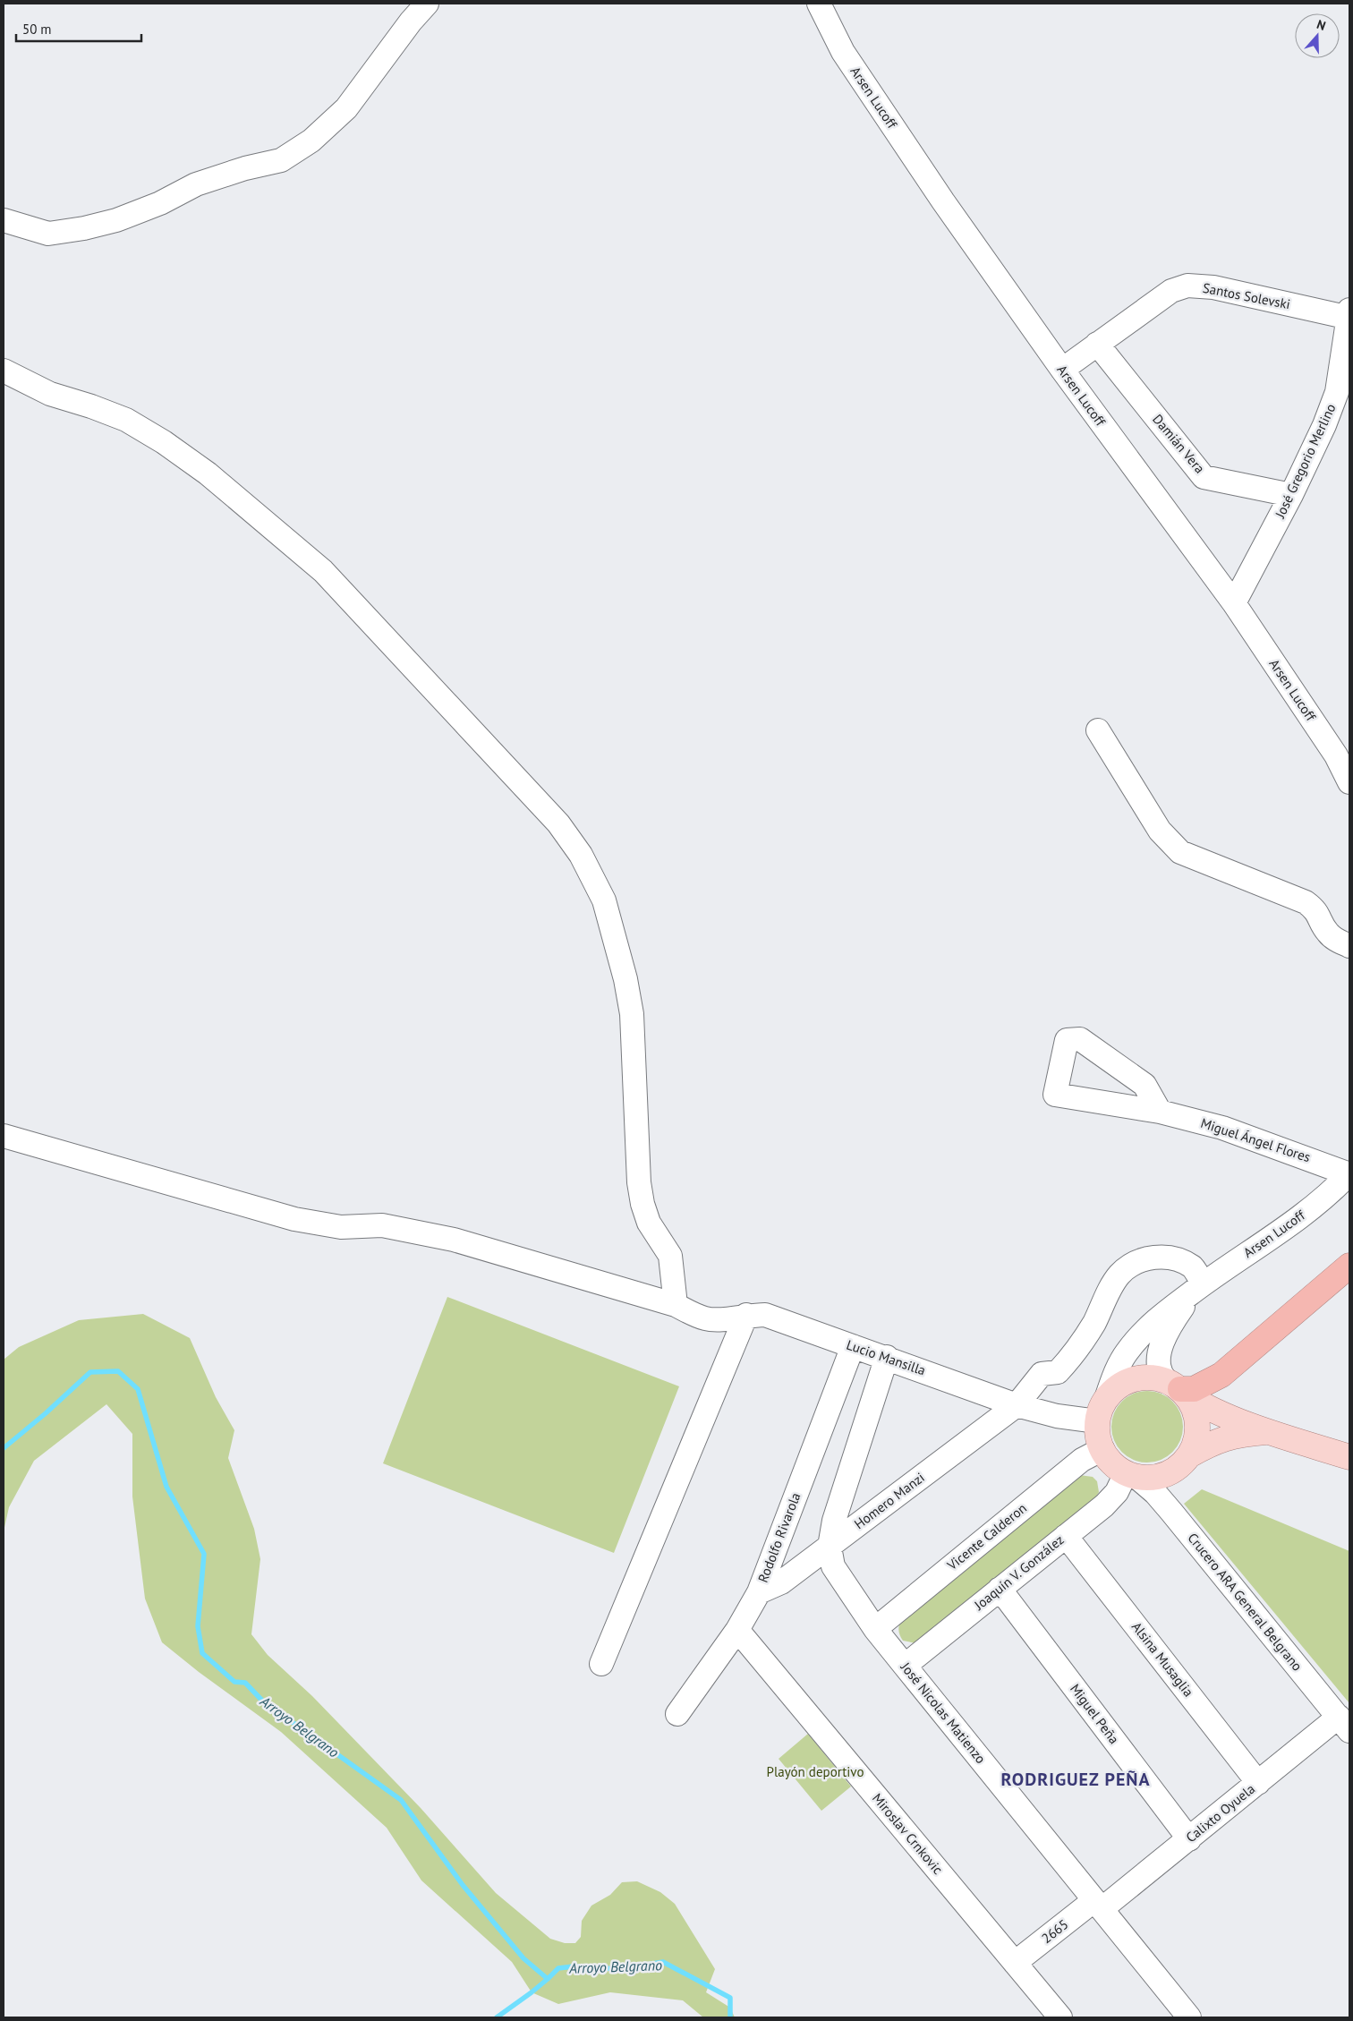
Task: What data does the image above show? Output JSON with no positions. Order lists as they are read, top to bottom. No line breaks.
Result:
{"streets":{"street":["Arsen Lucoff","Santos Solevski","Damián Vera","José Gregorio Merlino","Miguel Ángel Flores","Lucio Mansilla","Homero Manzi","Vicente Calderon","Rodolfo Rivarola","Joaquín V. González","Crucero ARA General Belgrano","Alsina Musaglia","José Nicolas Matienzo","Miguel Peña","Calixto Oyuela","Miroslav Crnkovic","2665"]},"crossings":[["Arsen Lucoff","Santos Solevski"],["Arsen Lucoff","José Gregorio Merlino"],["Arsen Lucoff","Miguel Ángel Flores"],["Arsen Lucoff","Lucio Mansilla"],["Arsen Lucoff","Homero Manzi"],["Arsen Lucoff","Vicente Calderon"],["Arsen Lucoff","Joaquín V. González"],["Arsen Lucoff","Crucero ARA General Belgrano"],["Santos Solevski","Damián Vera"],["Santos Solevski","José Gregorio Merlino"],["Damián Vera","José Gregorio Merlino"],["Lucio Mansilla","Homero Manzi"],["Lucio Mansilla","Vicente Calderon"],["Lucio Mansilla","Rodolfo Rivarola"],["Lucio Mansilla","Joaquín V. González"],["Lucio Mansilla","Crucero ARA General Belgrano"],["Homero Manzi","Rodolfo Rivarola"],["Homero Manzi","José Nicolas Matienzo"],["Vicente Calderon","Joaquín V. González"],["Vicente Calderon","Crucero ARA General Belgrano"],["Vicente Calderon","José Nicolas Matienzo"],["Rodolfo Rivarola","Miroslav Crnkovic"],["Joaquín V. González","Crucero ARA General Belgrano"],["Joaquín V. González","Alsina Musaglia"],["Joaquín V. González","José Nicolas Matienzo"],["Joaquín V. González","Miguel Peña"],["Crucero ARA General Belgrano","Calixto Oyuela"],["Alsina Musaglia","Calixto Oyuela"],["José Nicolas Matienzo","Calixto Oyuela"],["José Nicolas Matienzo","2665"],["Miguel Peña","Calixto Oyuela"],["Calixto Oyuela","2665"],["Miroslav Crnkovic","2665"]],"districts":["RODRIGUEZ PEÑA"],"water":["Arroyo Belgrano"],"parks":["Playón deportivo"],"scale_bar":"50 m","north":"top"}
